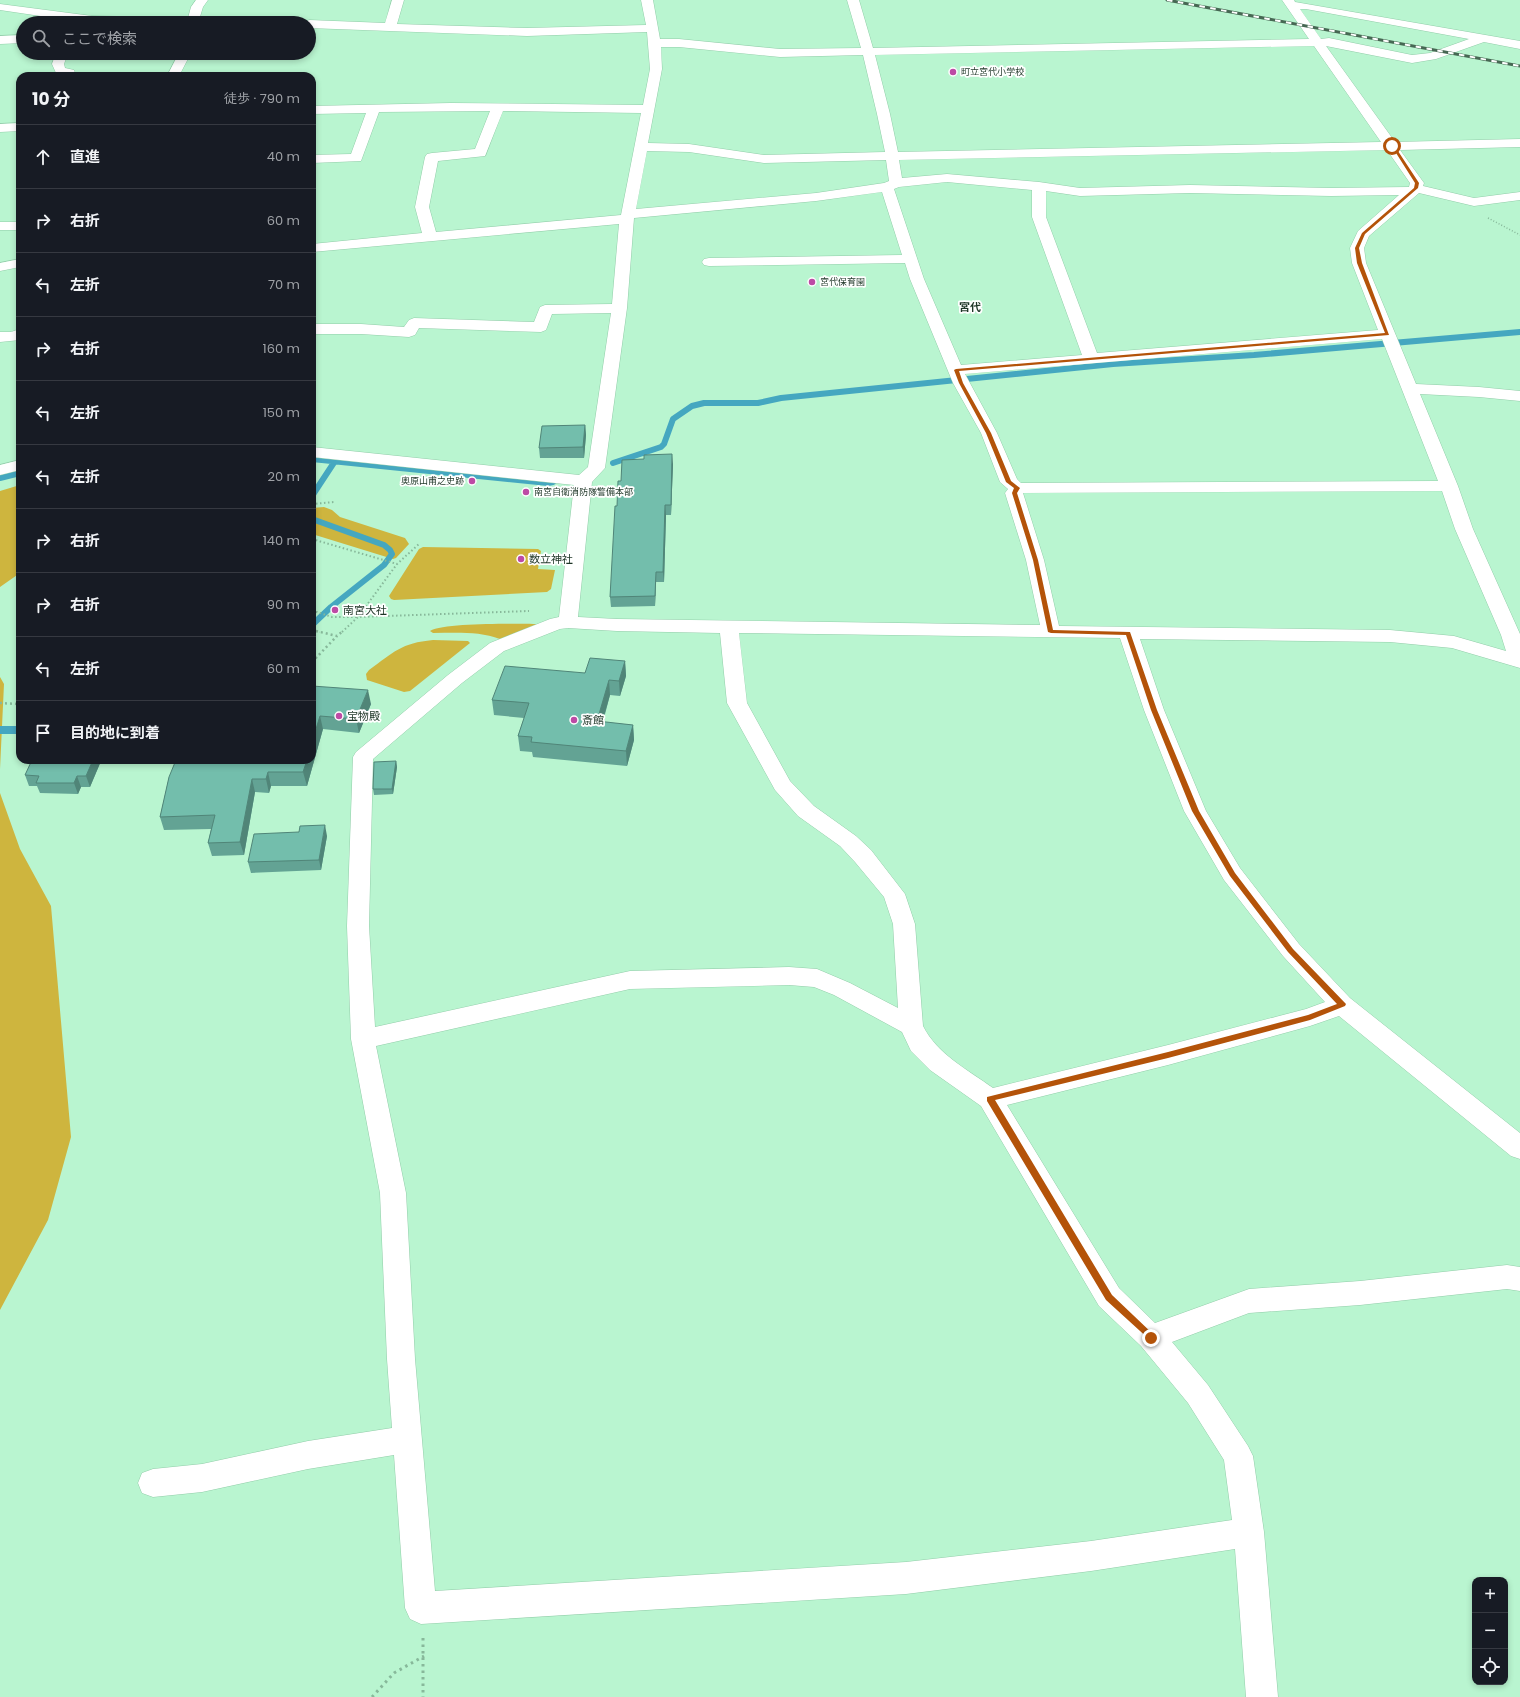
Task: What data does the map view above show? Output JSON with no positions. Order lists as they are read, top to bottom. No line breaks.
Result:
{"districts":["宮代"],"places":["町立宮代小学校","宮代保育園","奥原山甫之史跡","南宮自衛消防隊警備本部","数立神社","南宮大社","宝物殿","斎館"],"page":{"search":"ここで検索","heading":["10 分","徒歩 · 790 m"],"list":[["直進","40 m"],["右折","60 m"],["左折","70 m"],["右折","160 m"],["左折","150 m"],["左折","20 m"],["右折","140 m"],["右折","90 m"],["左折","60 m"],"目的地に到着"],"map_buttons":["+","−"]}}
